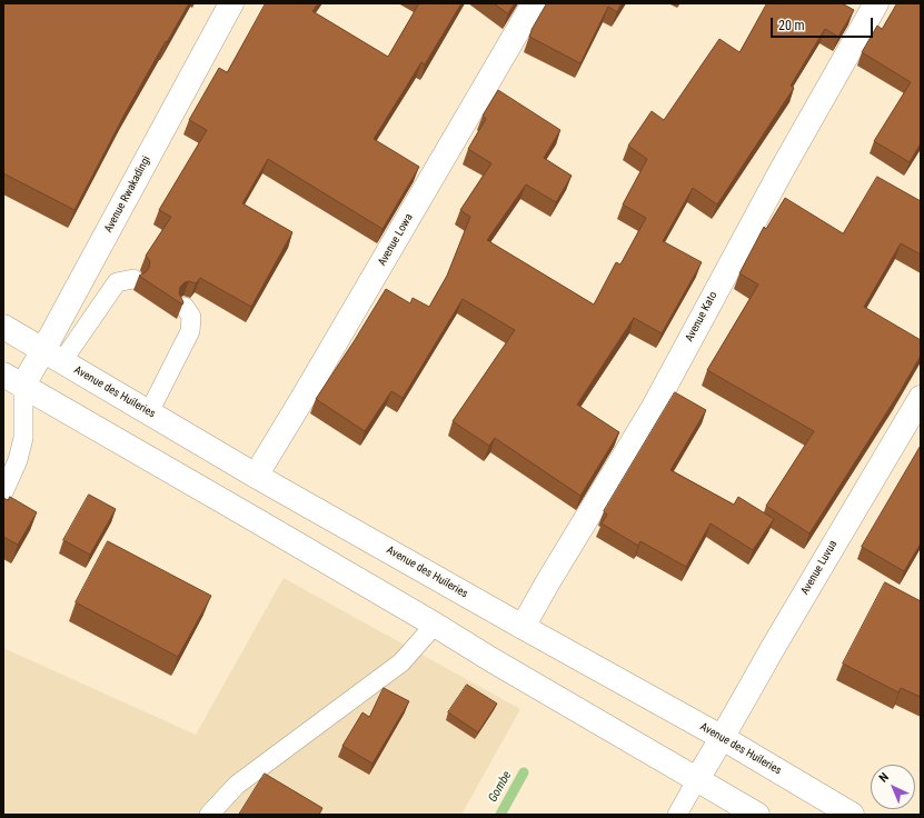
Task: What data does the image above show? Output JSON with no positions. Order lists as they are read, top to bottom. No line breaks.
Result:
{"streets":{"street":["Avenue Rwakadingi","Avenue Lowa","Avenue Kato","Avenue des Huileries","Avenue Luvua"]},"crossings":[["Avenue Rwakadingi","Avenue des Huileries"],["Avenue Lowa","Avenue des Huileries"],["Avenue Kato","Avenue des Huileries"],["Avenue des Huileries","Avenue Luvua"]],"water":["Gombe"],"scale_bar":"20 m","north":"top left"}
